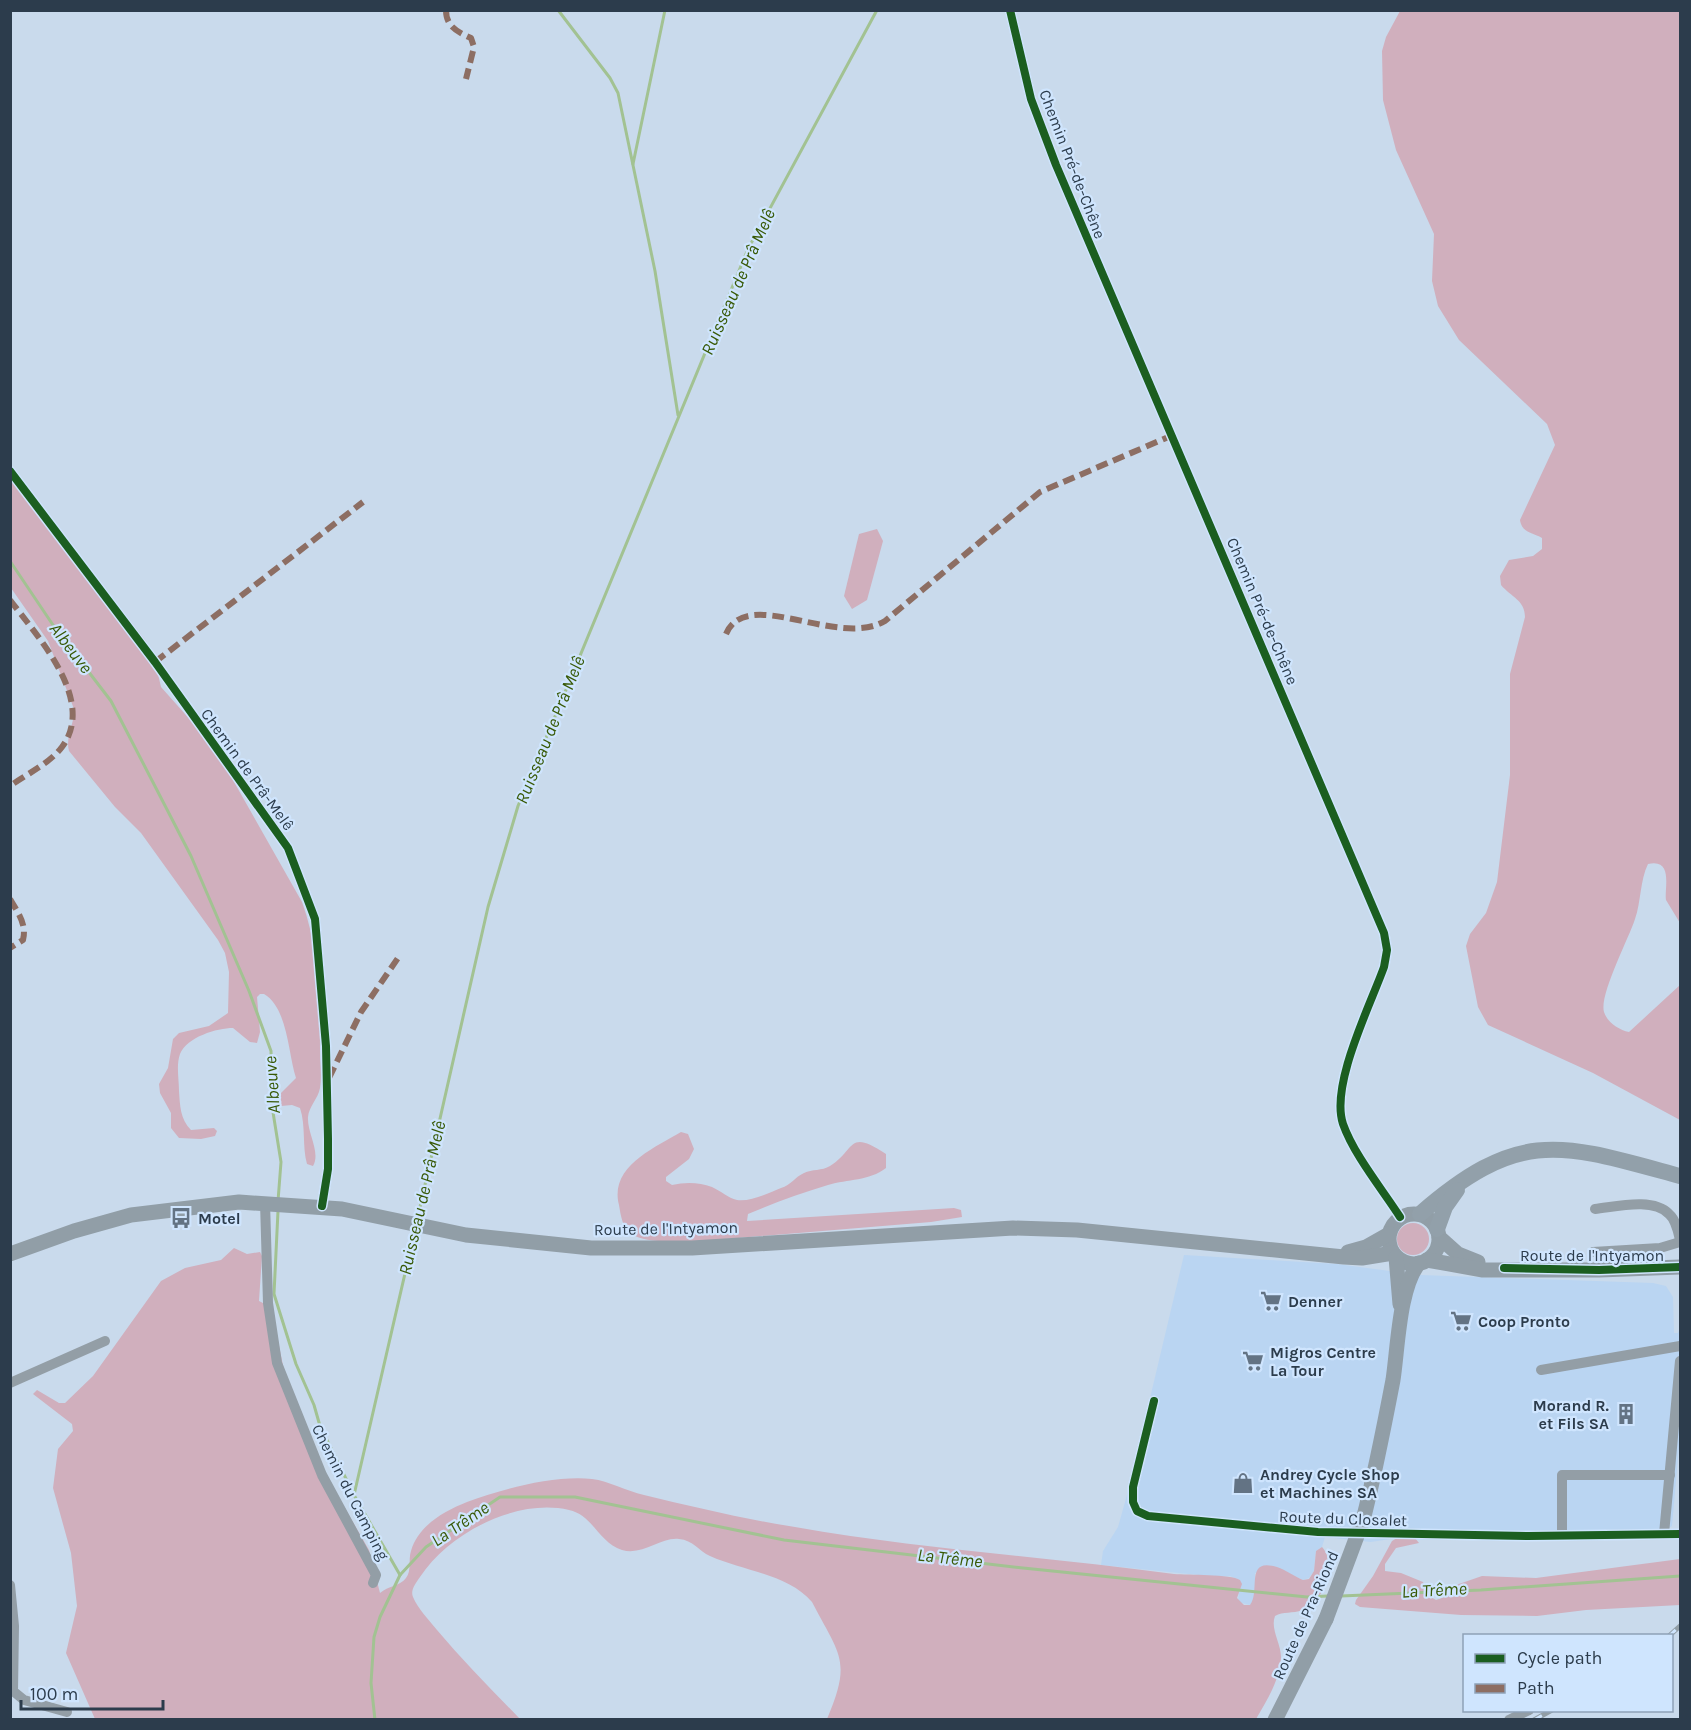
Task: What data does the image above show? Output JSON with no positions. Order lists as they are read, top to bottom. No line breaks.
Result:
{"streets":{"main road":["Route de l'Intyamon","Route de Pra-Riond"],"street":["Chemin Pré-de-Chêne","Chemin de Prâ-Melê","Chemin du Camping","Route du Closalet"]},"crossings":[["Chemin Pré-de-Chêne","Route de l'Intyamon"],["Chemin Pré-de-Chêne","Route de Pra-Riond"],["Chemin de Prâ-Melê","Route de l'Intyamon"],["Route de l'Intyamon","Chemin du Camping"],["Route de l'Intyamon","Route de Pra-Riond"]],"water":["Ruisseau de Prâ Melê","Albeuve","La Trême"],"places":{"bus stop":["Motel"],"supermarket":["Denner","Coop Pronto","Migros Centre La Tour"],"building":["Morand R. et Fils SA"],"shop":["Andrey Cycle Shop et Machines SA"]},"legend":["Cycle path","Path"],"scale_bar":"100 m"}
